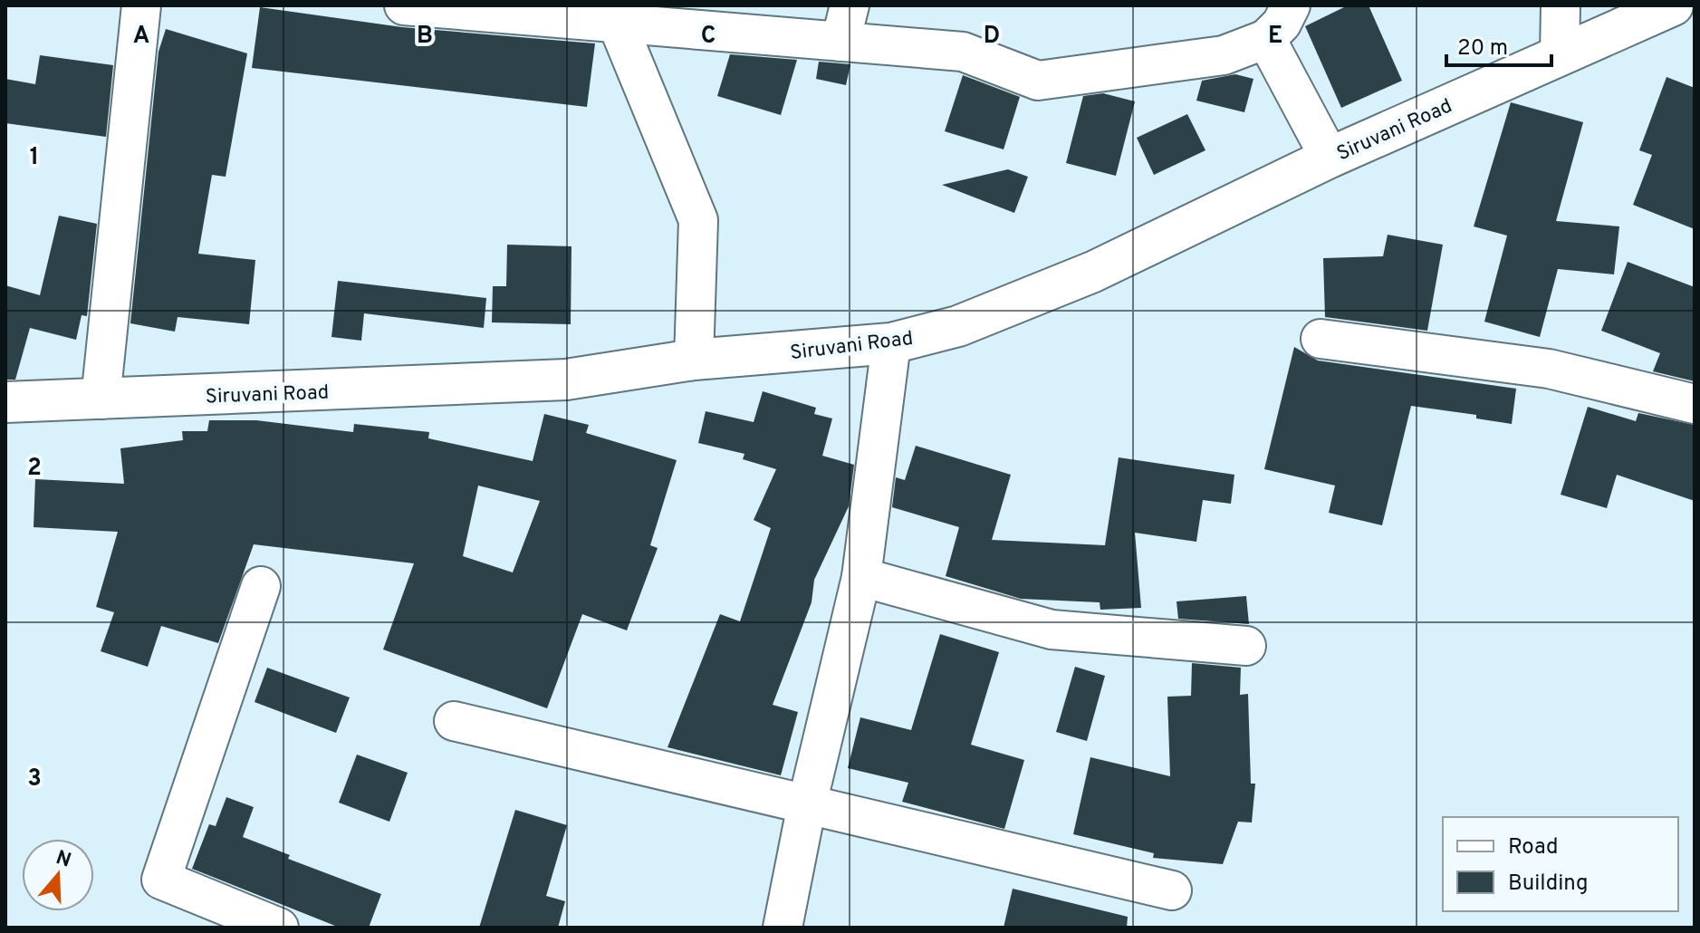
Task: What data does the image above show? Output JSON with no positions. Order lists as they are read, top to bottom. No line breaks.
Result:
{"streets":{"street":["Siruvani Road"]},"legend":["Road","Building"],"scale_bar":"20 m","north":"top","grid":{"columns":["A","B","C","D","E"],"rows":["1","2","3"]}}
